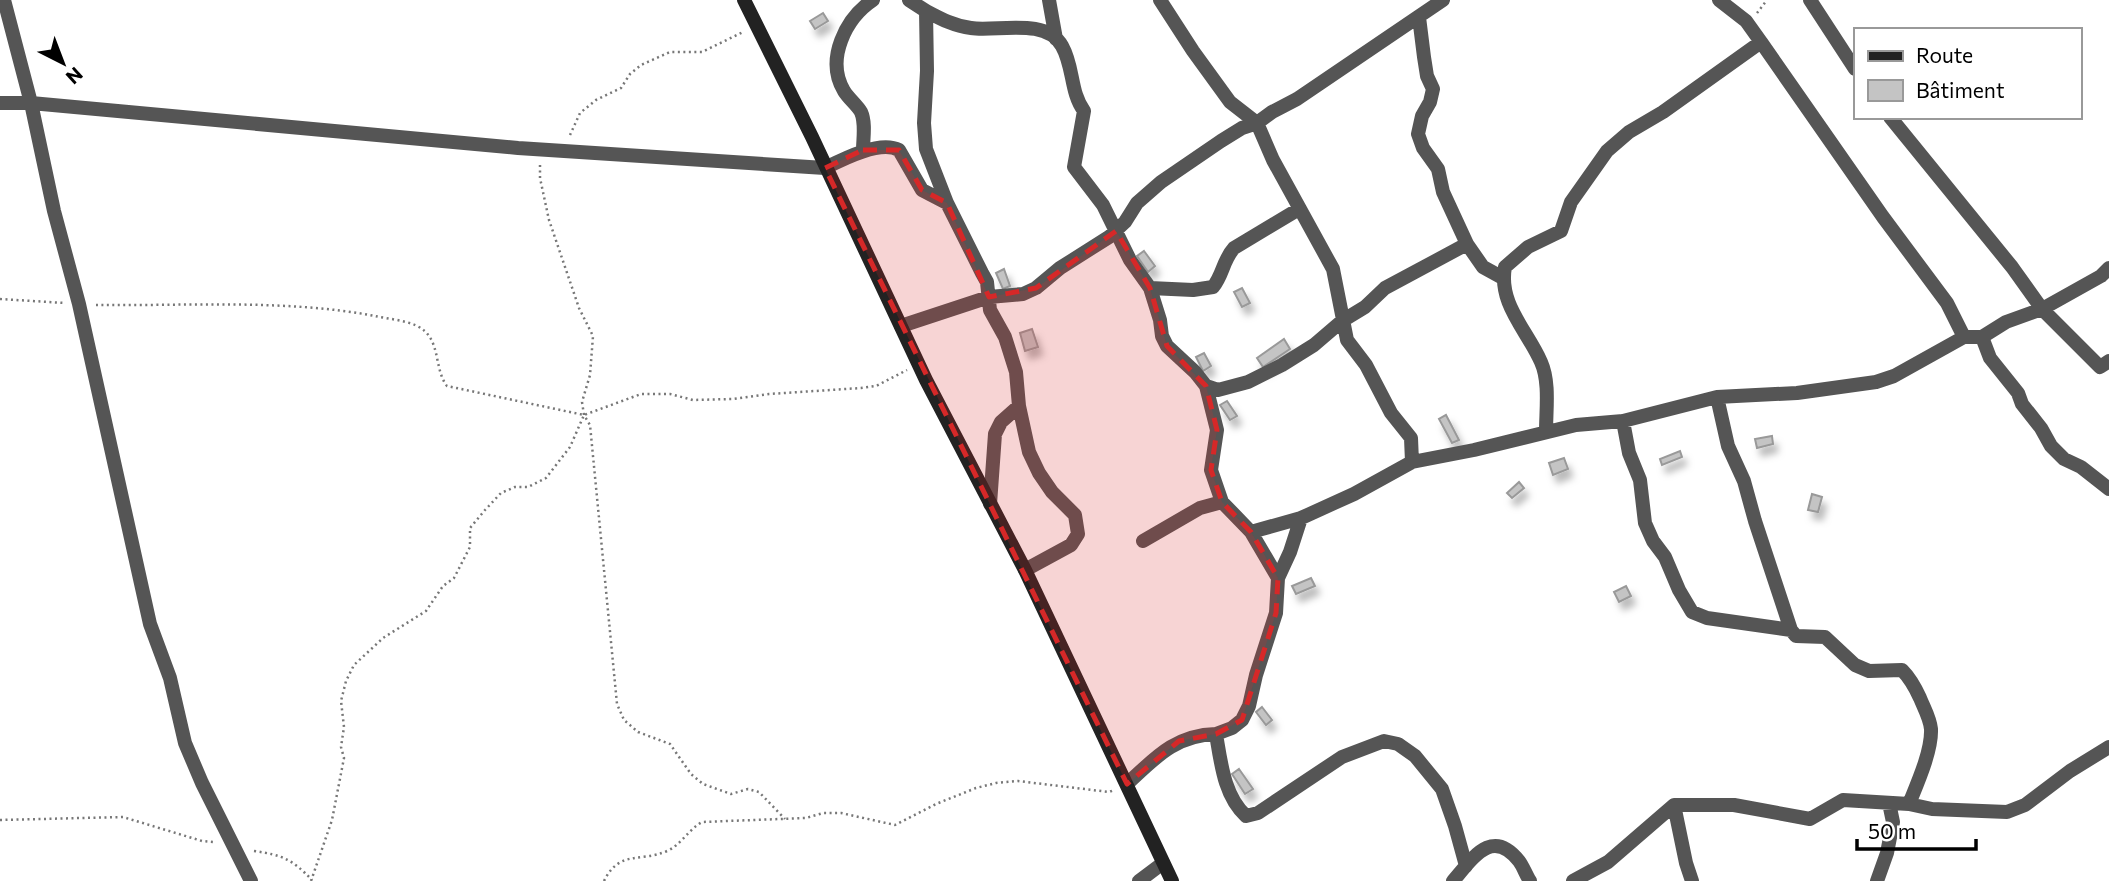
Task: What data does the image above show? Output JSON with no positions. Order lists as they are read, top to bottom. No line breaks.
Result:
{"legend":["Route","Bâtiment"],"scale_bar":"50 m","north":"bottom right"}
